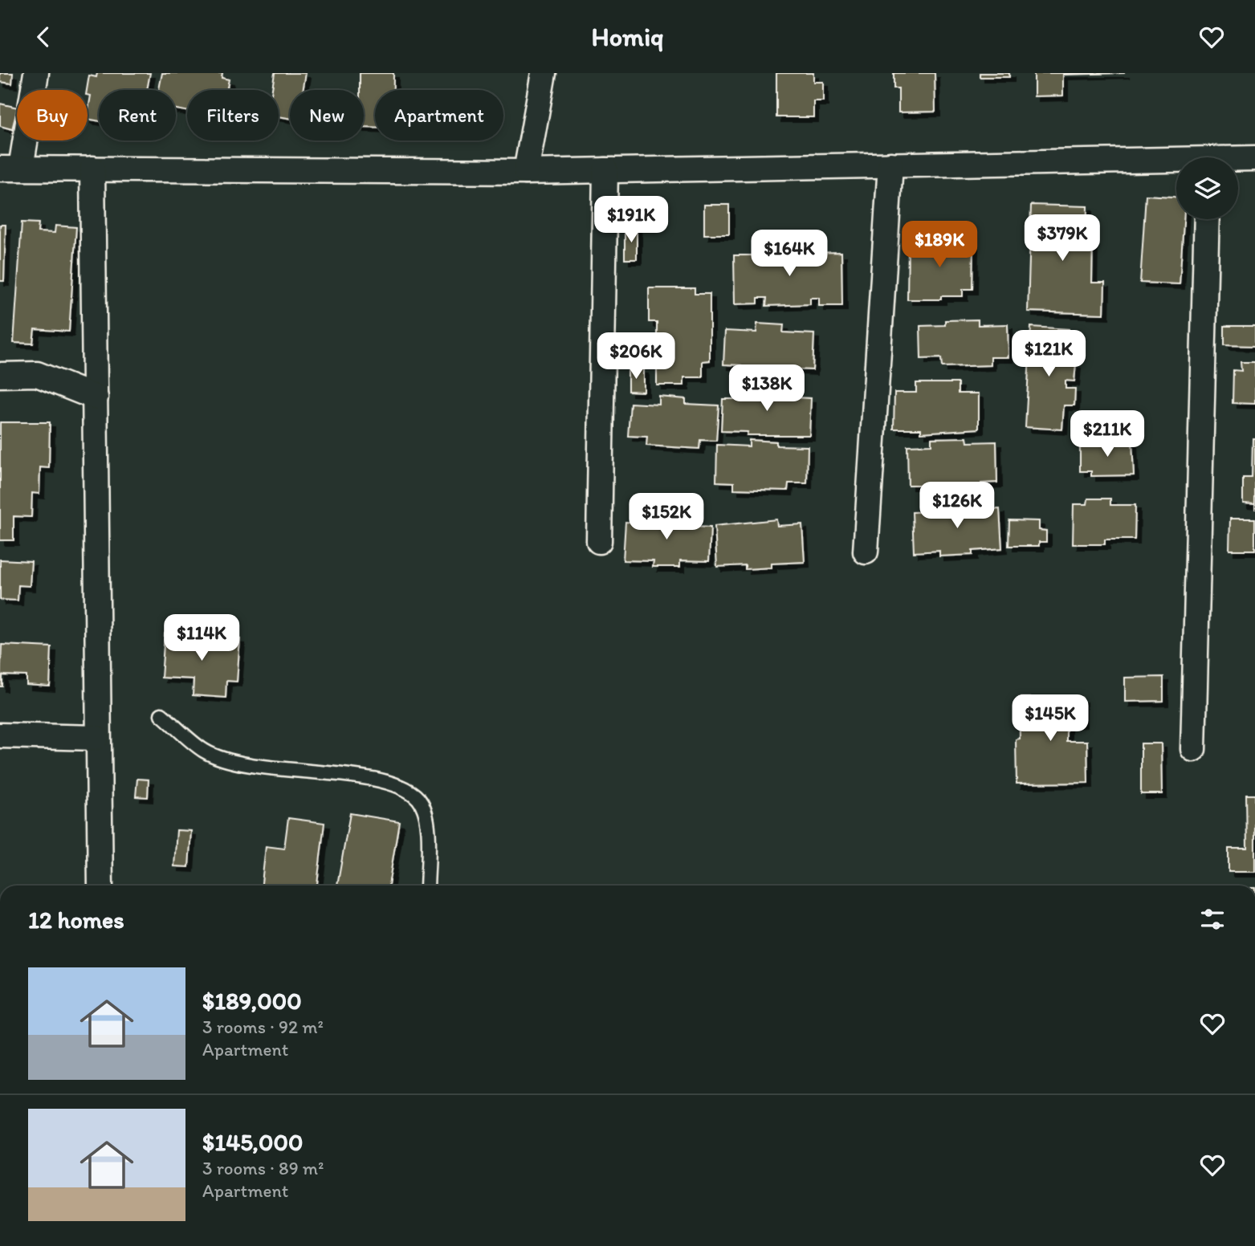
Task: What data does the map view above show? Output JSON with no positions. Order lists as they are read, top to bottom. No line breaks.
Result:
{"page":{"header":"Homiq","chip":["Buy","Rent","Filters","New","Apartment"],"price":["$191K","$379K","$189K","$164K","$121K","$206K","$138K","$211K","$126K","$152K","$114K","$145K"],"heading":"12 homes","list":[{"name":"$189,000","note":"3 rooms · 92 m² · Apartment"},{"name":"$145,000","note":"3 rooms · 89 m² · Apartment"}]}}
